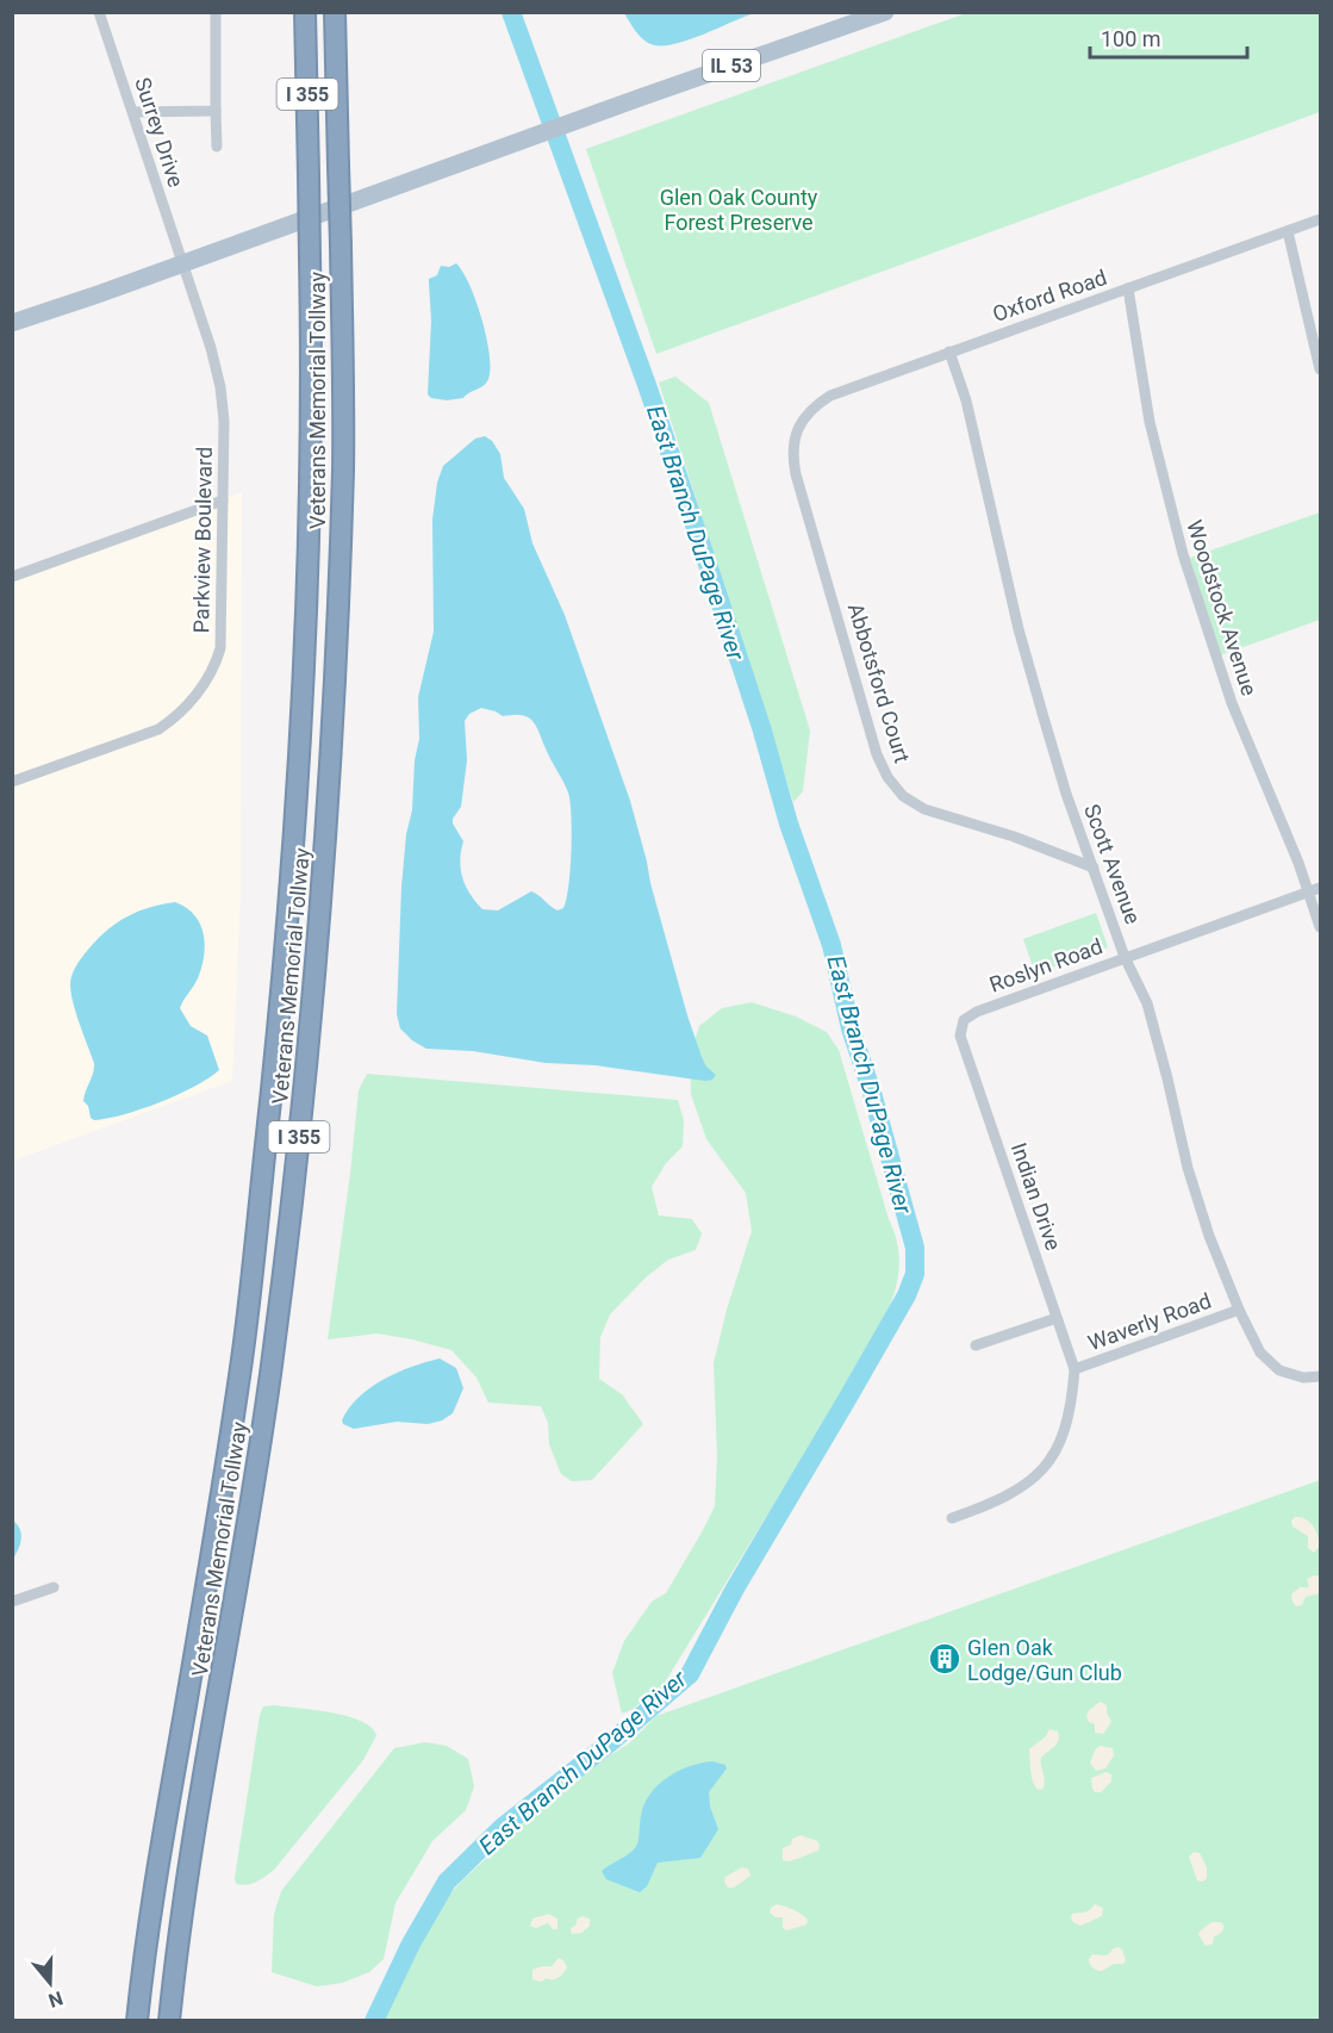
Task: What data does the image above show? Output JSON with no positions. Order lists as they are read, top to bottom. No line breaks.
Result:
{"streets":{"highway":["I 355","Veterans Memorial Tollway"],"main road":["IL 53"],"street":["Surrey Drive","Oxford Road","Parkview Boulevard","Woodstock Avenue","Abbotsford Court","Scott Avenue","Roslyn Road","Indian Drive","Waverly Road"]},"crossings":[["IL 53","Surrey Drive"],["IL 53","Parkview Boulevard"],["Surrey Drive","Parkview Boulevard"],["Oxford Road","Woodstock Avenue"],["Oxford Road","Abbotsford Court"],["Oxford Road","Scott Avenue"],["Woodstock Avenue","Roslyn Road"],["Abbotsford Court","Scott Avenue"],["Scott Avenue","Roslyn Road"],["Scott Avenue","Waverly Road"],["Roslyn Road","Indian Drive"],["Indian Drive","Waverly Road"]],"water":["East Branch DuPage River"],"parks":["Glen Oak County Forest Preserve"],"places":{"building":["Glen Oak Lodge/Gun Club"]},"scale_bar":"100 m","north":"bottom"}
